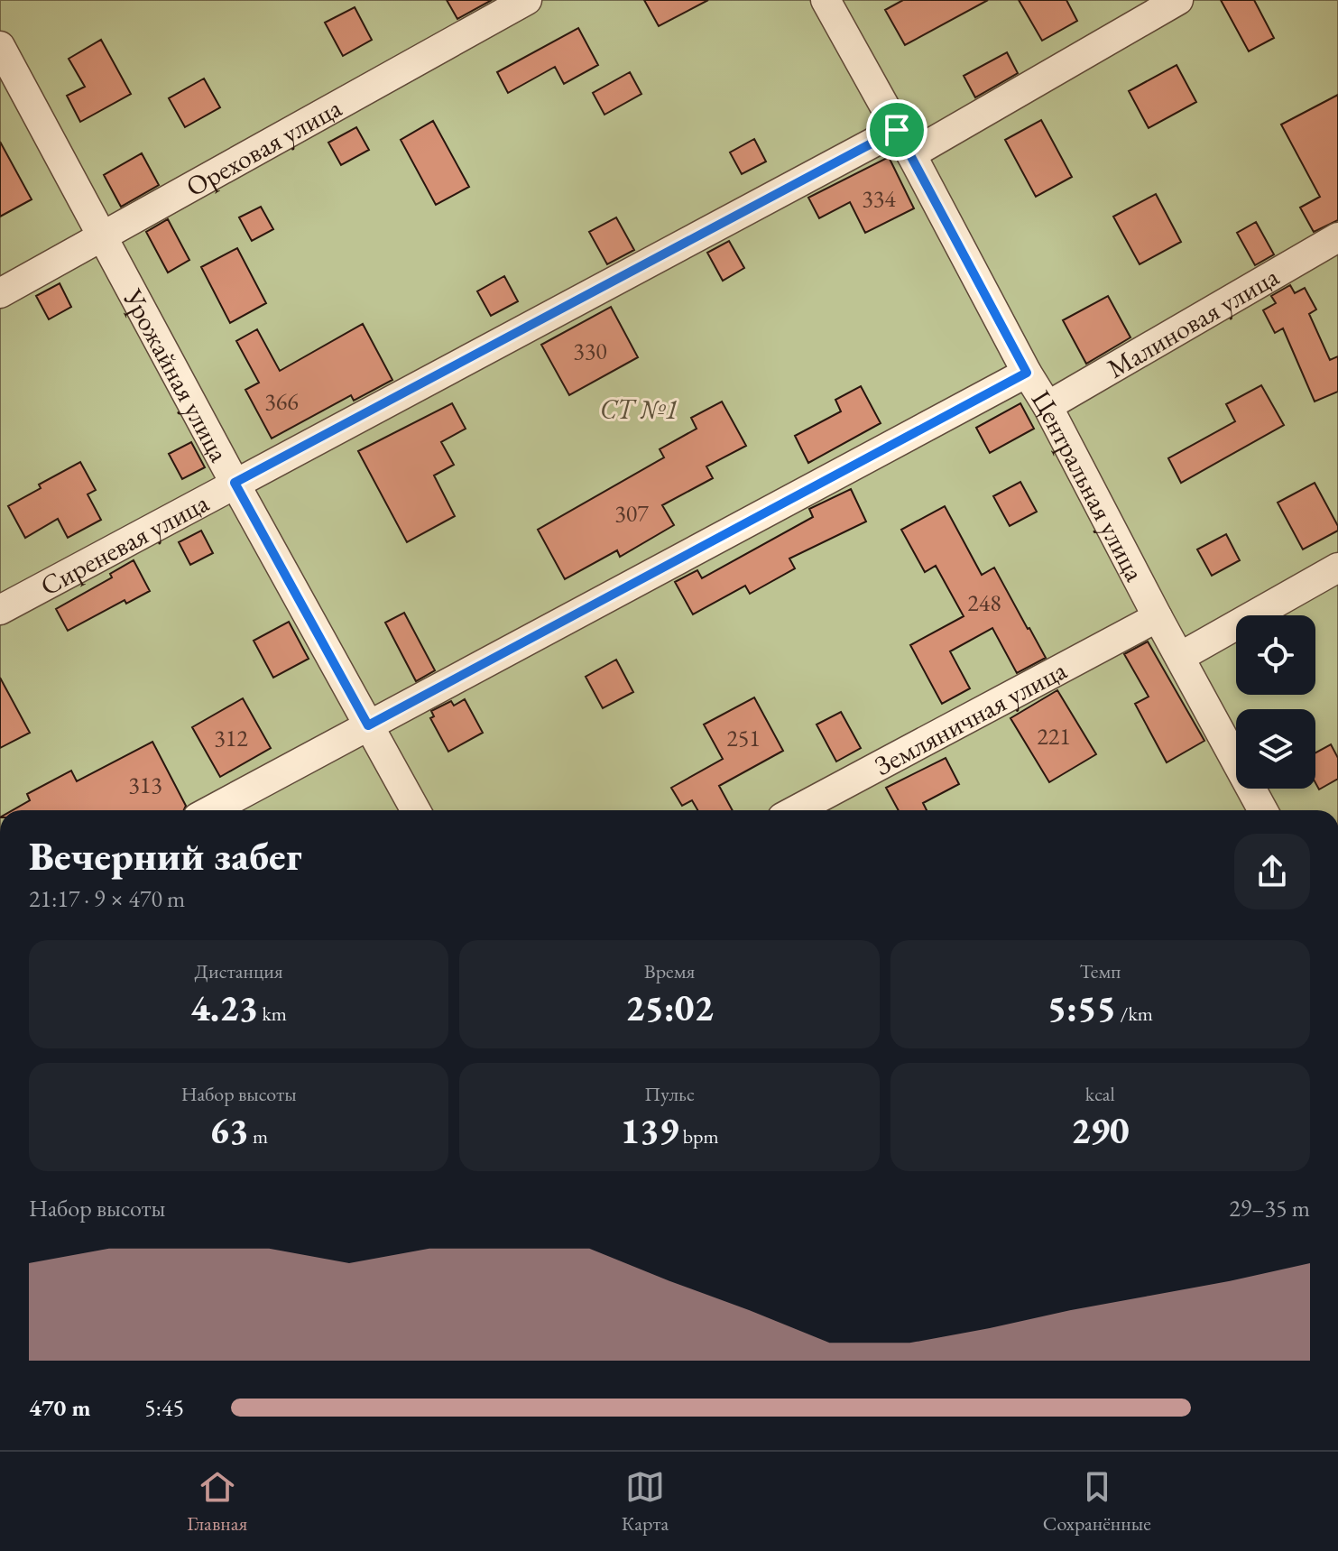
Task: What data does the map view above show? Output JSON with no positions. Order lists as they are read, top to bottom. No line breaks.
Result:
{"streets":{"street":["Ореховая улица","Малиновая улица","Урожайная улица","Центральная улица","Сиреневая улица","Земляничная улица"]},"crossings":[["Ореховая улица","Урожайная улица"],["Малиновая улица","Центральная улица"],["Урожайная улица","Сиреневая улица"],["Центральная улица","Сиреневая улица"],["Центральная улица","Земляничная улица"]],"parks":["СТ №1"],"house_numbers":["334","330","366","307","248","221","312","251","313"],"page":{"heading":["Вечерний забег","21:17 · 9 × 470 m"],"stats":[["Дистанция","4.23 km"],["Время","25:02"],["Темп","5:55 /km"],["Набор высоты","63 m"],["Пульс","139 bpm"],["kcal","290"]],"chart":["Набор высоты","29–35 m"],"list":[{"name":"470 m","note":"5:45"}],"tabs":["Главная","Карта","Сохранённые"]}}
